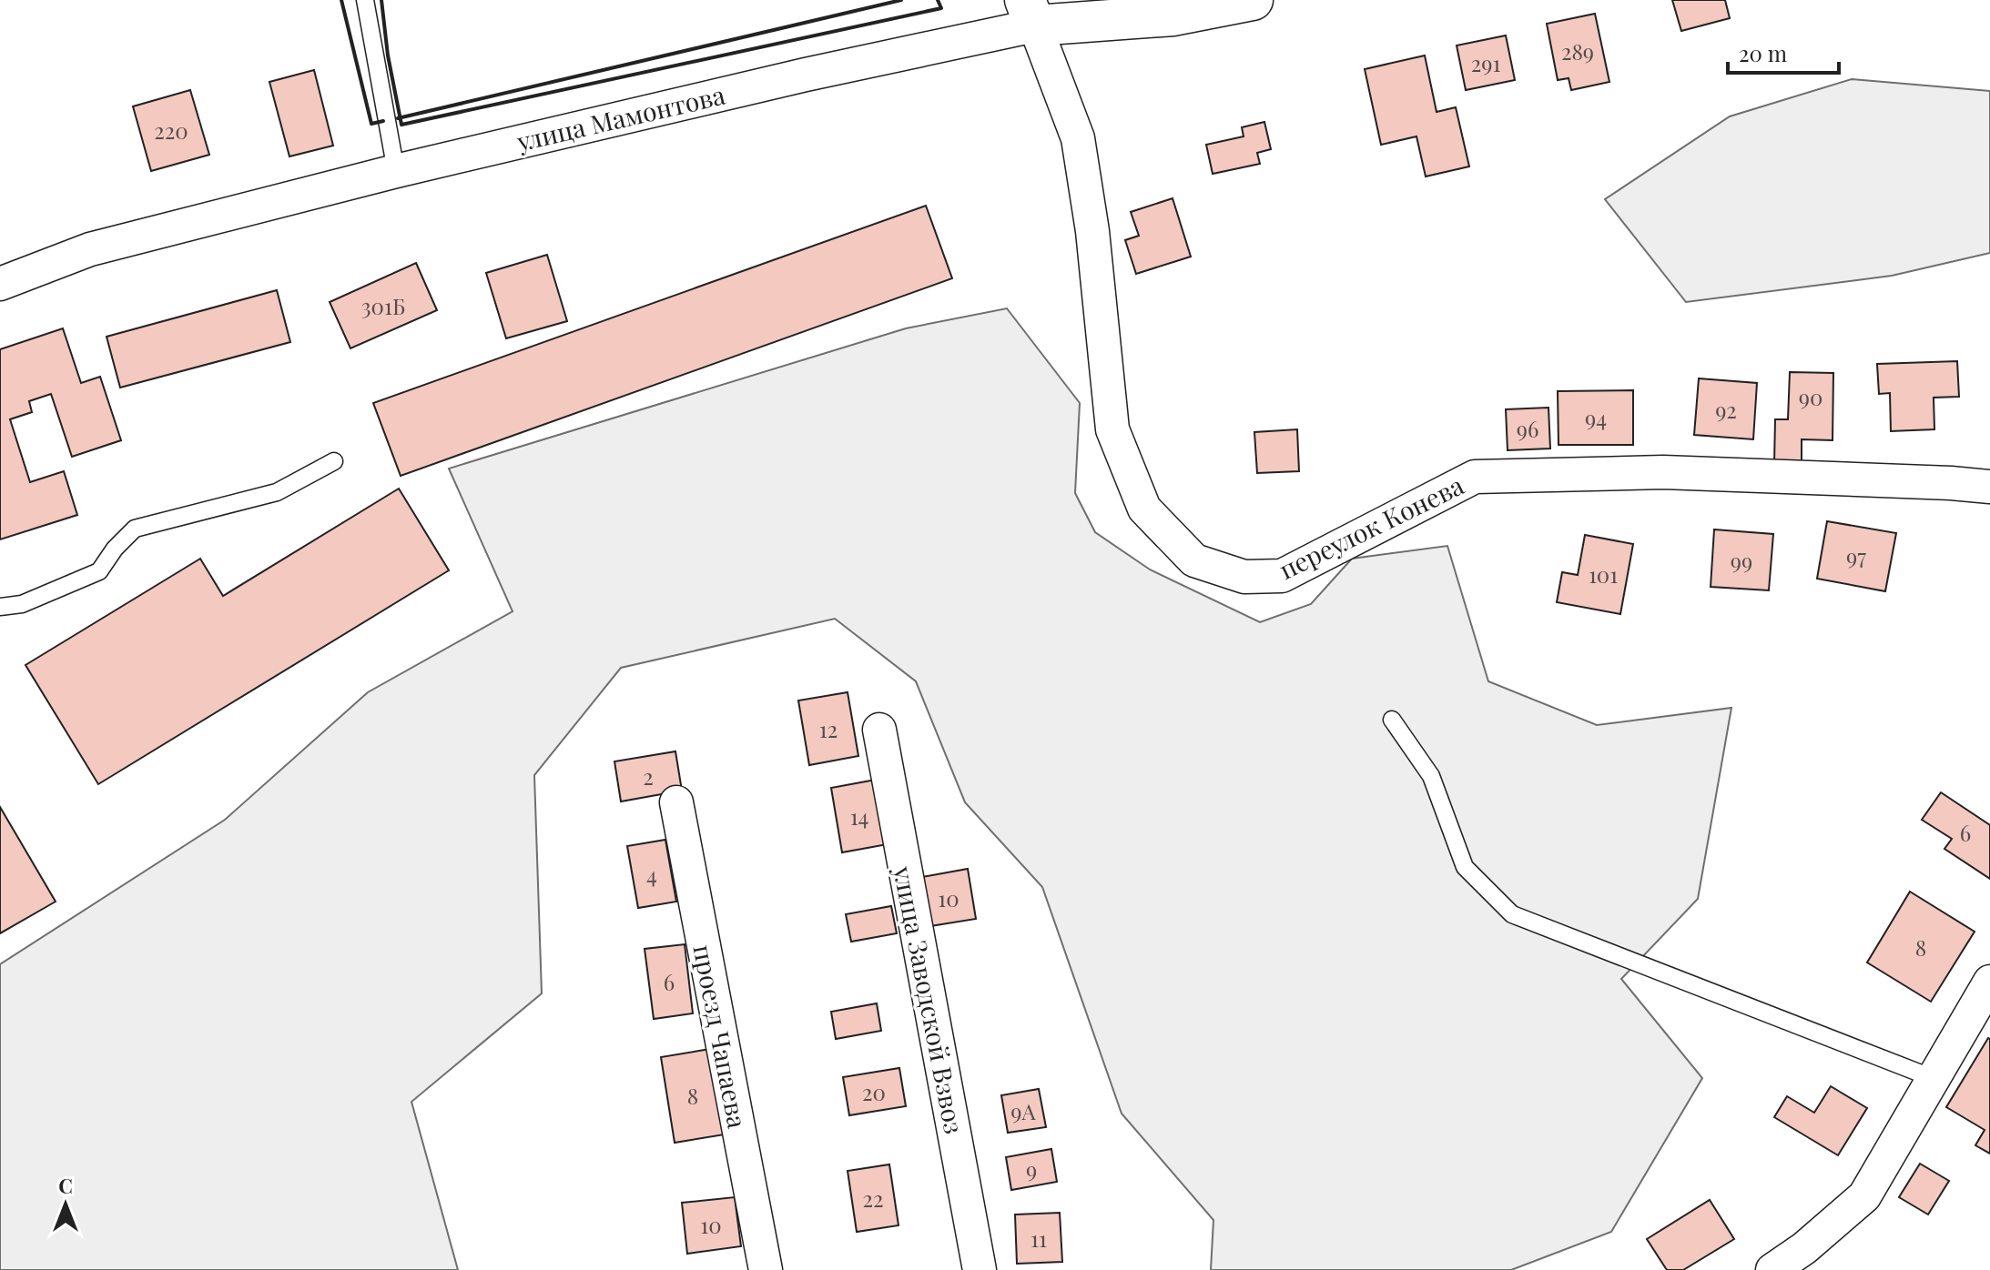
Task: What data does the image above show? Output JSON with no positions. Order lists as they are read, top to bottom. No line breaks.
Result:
{"streets":{"main road":["улица Мамонтова"],"street":["переулок Конева","улица Заводской Взвоз","проезд Чапаева"]},"crossings":[["улица Мамонтова","переулок Конева"]],"house_numbers":["289","291","220","301Б","90","92","94","96","97","99","101","12","2","14","6","4","10","8","6","20","8","9А","9","22","10","11"],"scale_bar":"20 m","north":"top"}
